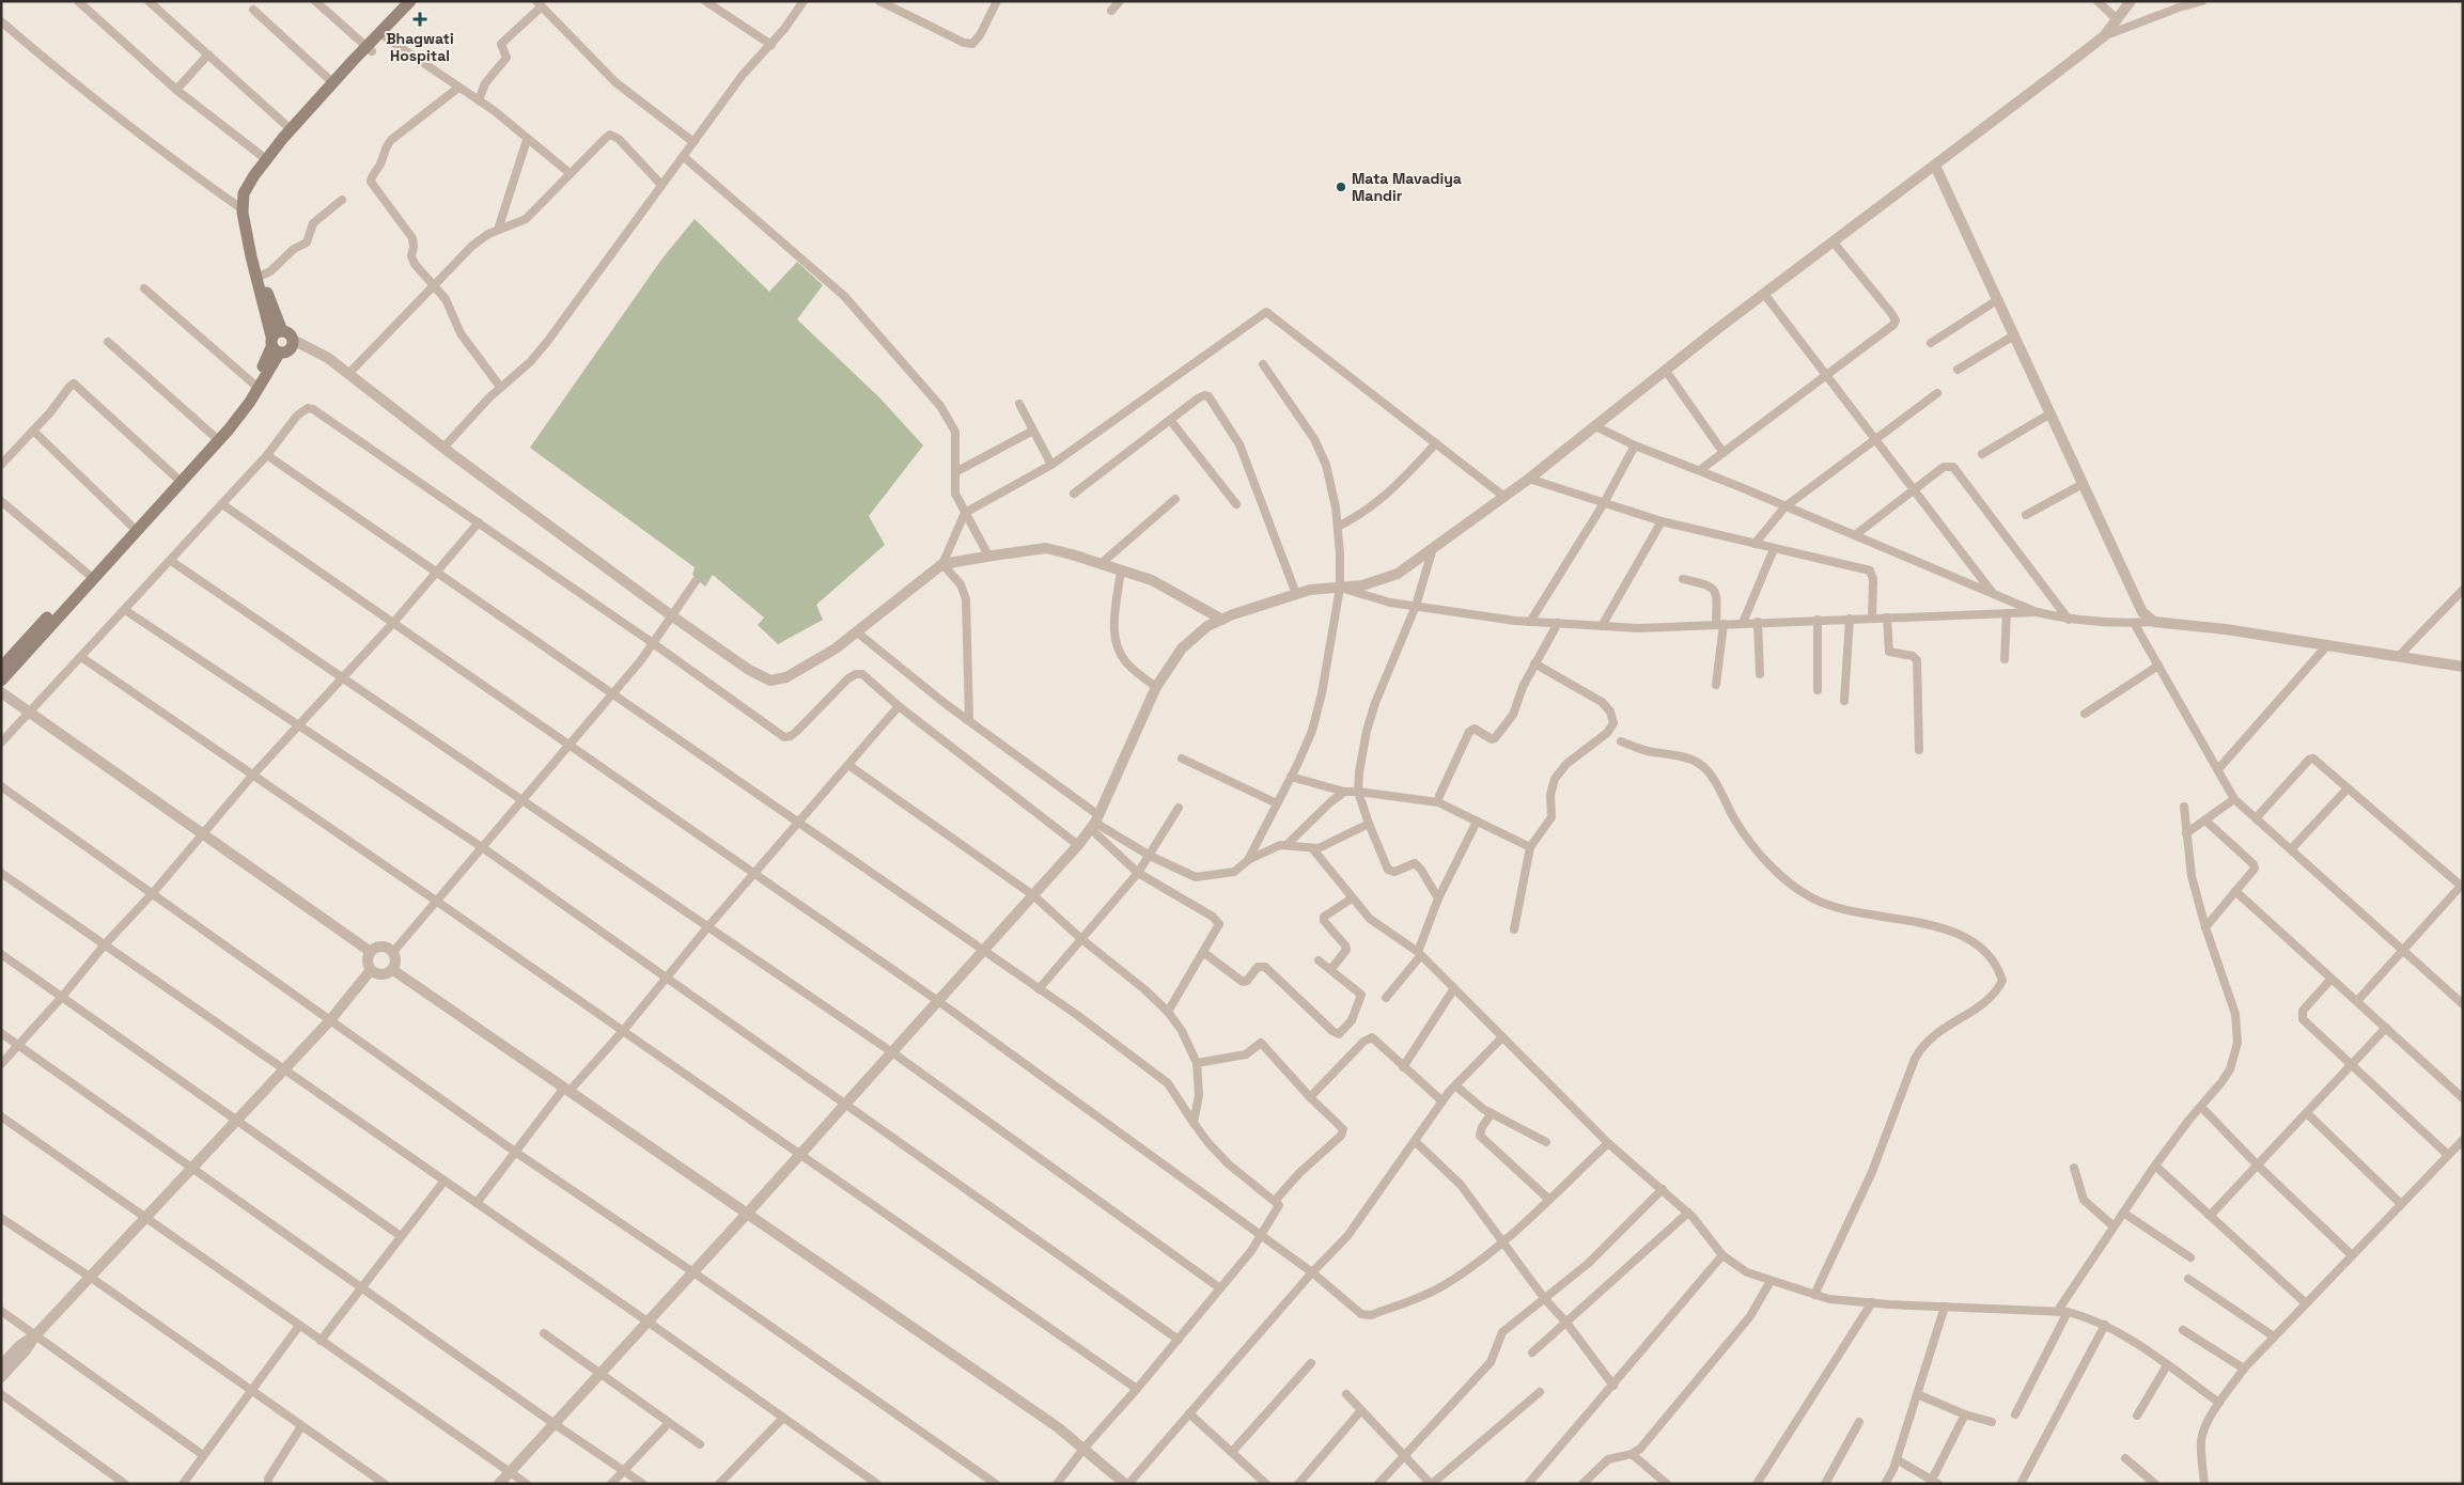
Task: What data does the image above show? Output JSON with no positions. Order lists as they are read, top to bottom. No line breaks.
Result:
{"places":{"health":["Bhagwati Hospital"],"other":["Mata Mavadiya Mandir"]}}
